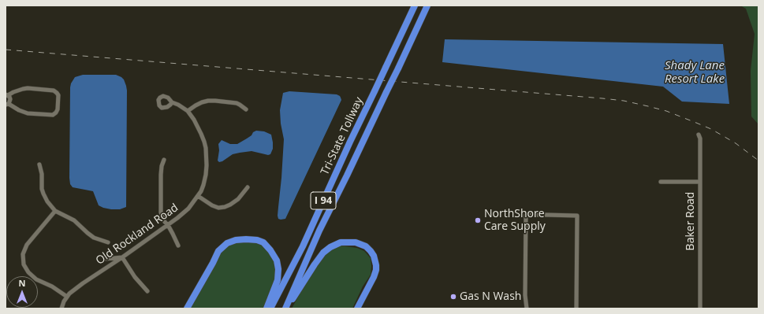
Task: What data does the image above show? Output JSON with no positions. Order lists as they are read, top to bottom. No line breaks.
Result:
{"streets":{"highway":["Tri-State Tollway","I 94"],"street":["Baker Road","Old Rockland Road"]},"water":["Shady Lane Resort Lake"],"places":["NorthShore Care Supply","Gas N Wash"],"north":"top"}
